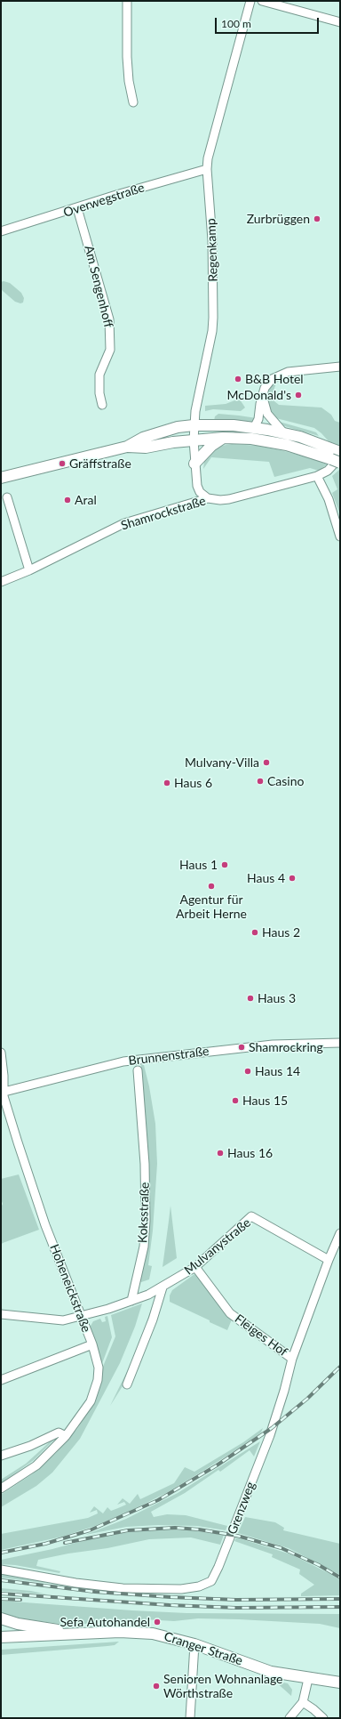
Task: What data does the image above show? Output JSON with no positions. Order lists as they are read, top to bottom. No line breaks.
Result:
{"streets":{"main road":["Cranger Straße"],"street":["Overwegstraße","Regenkamp","Am Sengenhoff","Shamrockstraße","Brunnenstraße","Koksstraße","Mulvanystraße","Hoheneickstraße","Fleiges Hof","Grenzweg"]},"crossings":[["Overwegstraße","Regenkamp"],["Overwegstraße","Am Sengenhoff"],["Regenkamp","Shamrockstraße"],["Brunnenstraße","Hoheneickstraße"],["Koksstraße","Mulvanystraße"],["Mulvanystraße","Fleiges Hof"],["Mulvanystraße","Grenzweg"],["Fleiges Hof","Grenzweg"]],"places":["Zurbrüggen","B&B Hotel","McDonald's","Gräffstraße","Aral","Mulvany-Villa","Casino","Haus 6","Haus 1","Haus 4","Agentur für Arbeit Herne","Haus 2","Haus 3","Shamrockring","Haus 14","Haus 15","Haus 16","Sefa Autohandel","Senioren Wohnanlage Wörthstraße"],"scale_bar":"100 m"}
